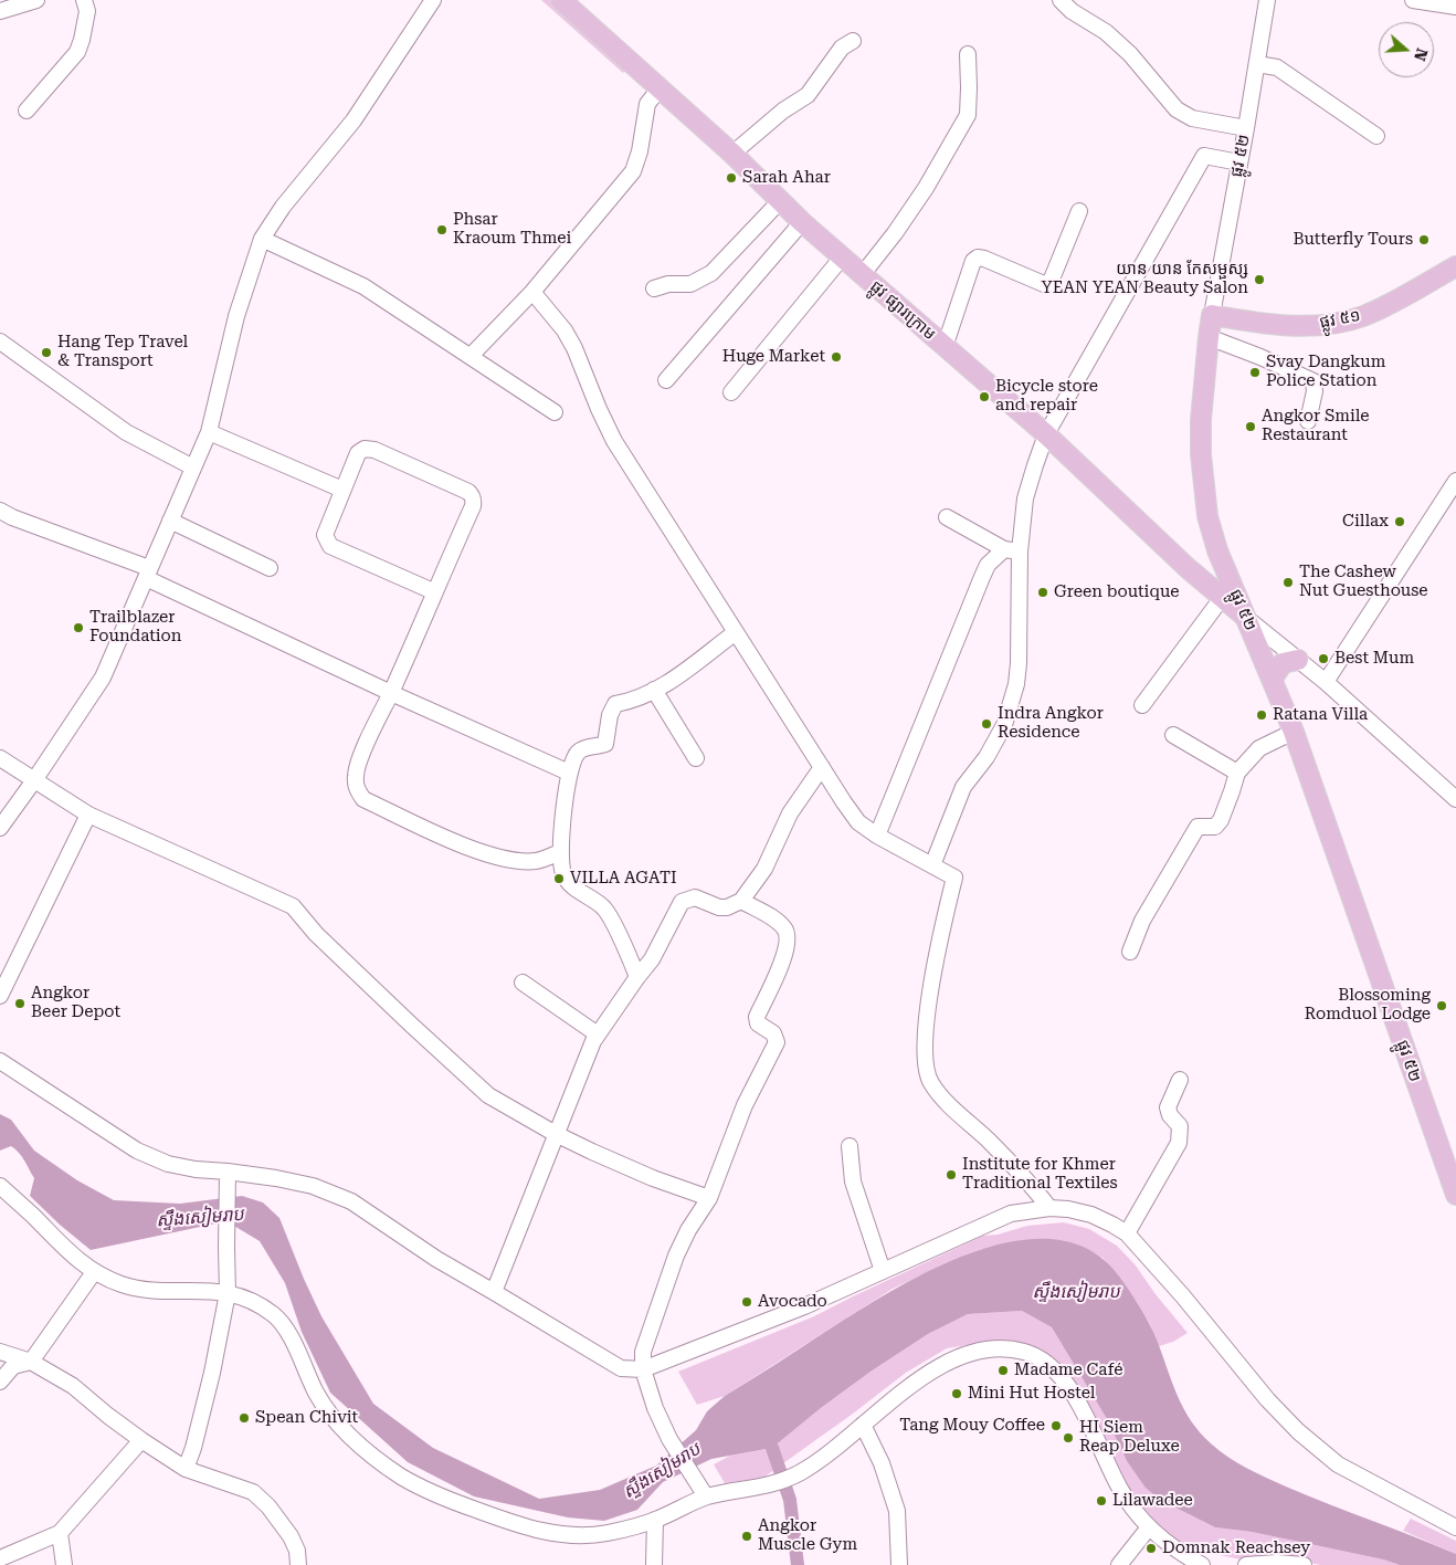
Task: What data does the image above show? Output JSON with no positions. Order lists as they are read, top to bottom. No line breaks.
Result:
{"streets":{"main road":["ផ្លូវ ៥២","ផ្លូវ ផ្សារក្រោម","ផ្លូវ ៥១"]},"crossings":[["ផ្លូវ ៥២","ផ្លូវ ផ្សារក្រោម"],["ផ្លូវ ៥២","ផ្លូវ ៥១"]],"water":["ស្ទឹងសៀមរាប"],"places":["Sarah Ahar","Phsar Kraoum Thmei","Butterfly Tours","យាន យាន កែសម្ផស្ស YEAN YEAN Beauty Salon","Hang Tep Travel & Transport","Huge Market","Svay Dangkum Police Station","Bicycle store and repair","Angkor Smile Restaurant","Cillax","The Cashew Nut Guesthouse","Green boutique","Trailblazer Foundation","Best Mum","Ratana Villa","Indra Angkor Residence","VILLA AGATI","Angkor Beer Depot","Blossoming Romduol Lodge","Institute for Khmer Traditional Textiles","Avocado","Madame Café","Mini Hut Hostel","Spean Chivit","Tang Mouy Coffee","HI Siem Reap Deluxe","Lilawadee","Angkor Muscle Gym","Domnak Reachsey"],"north":"right"}
